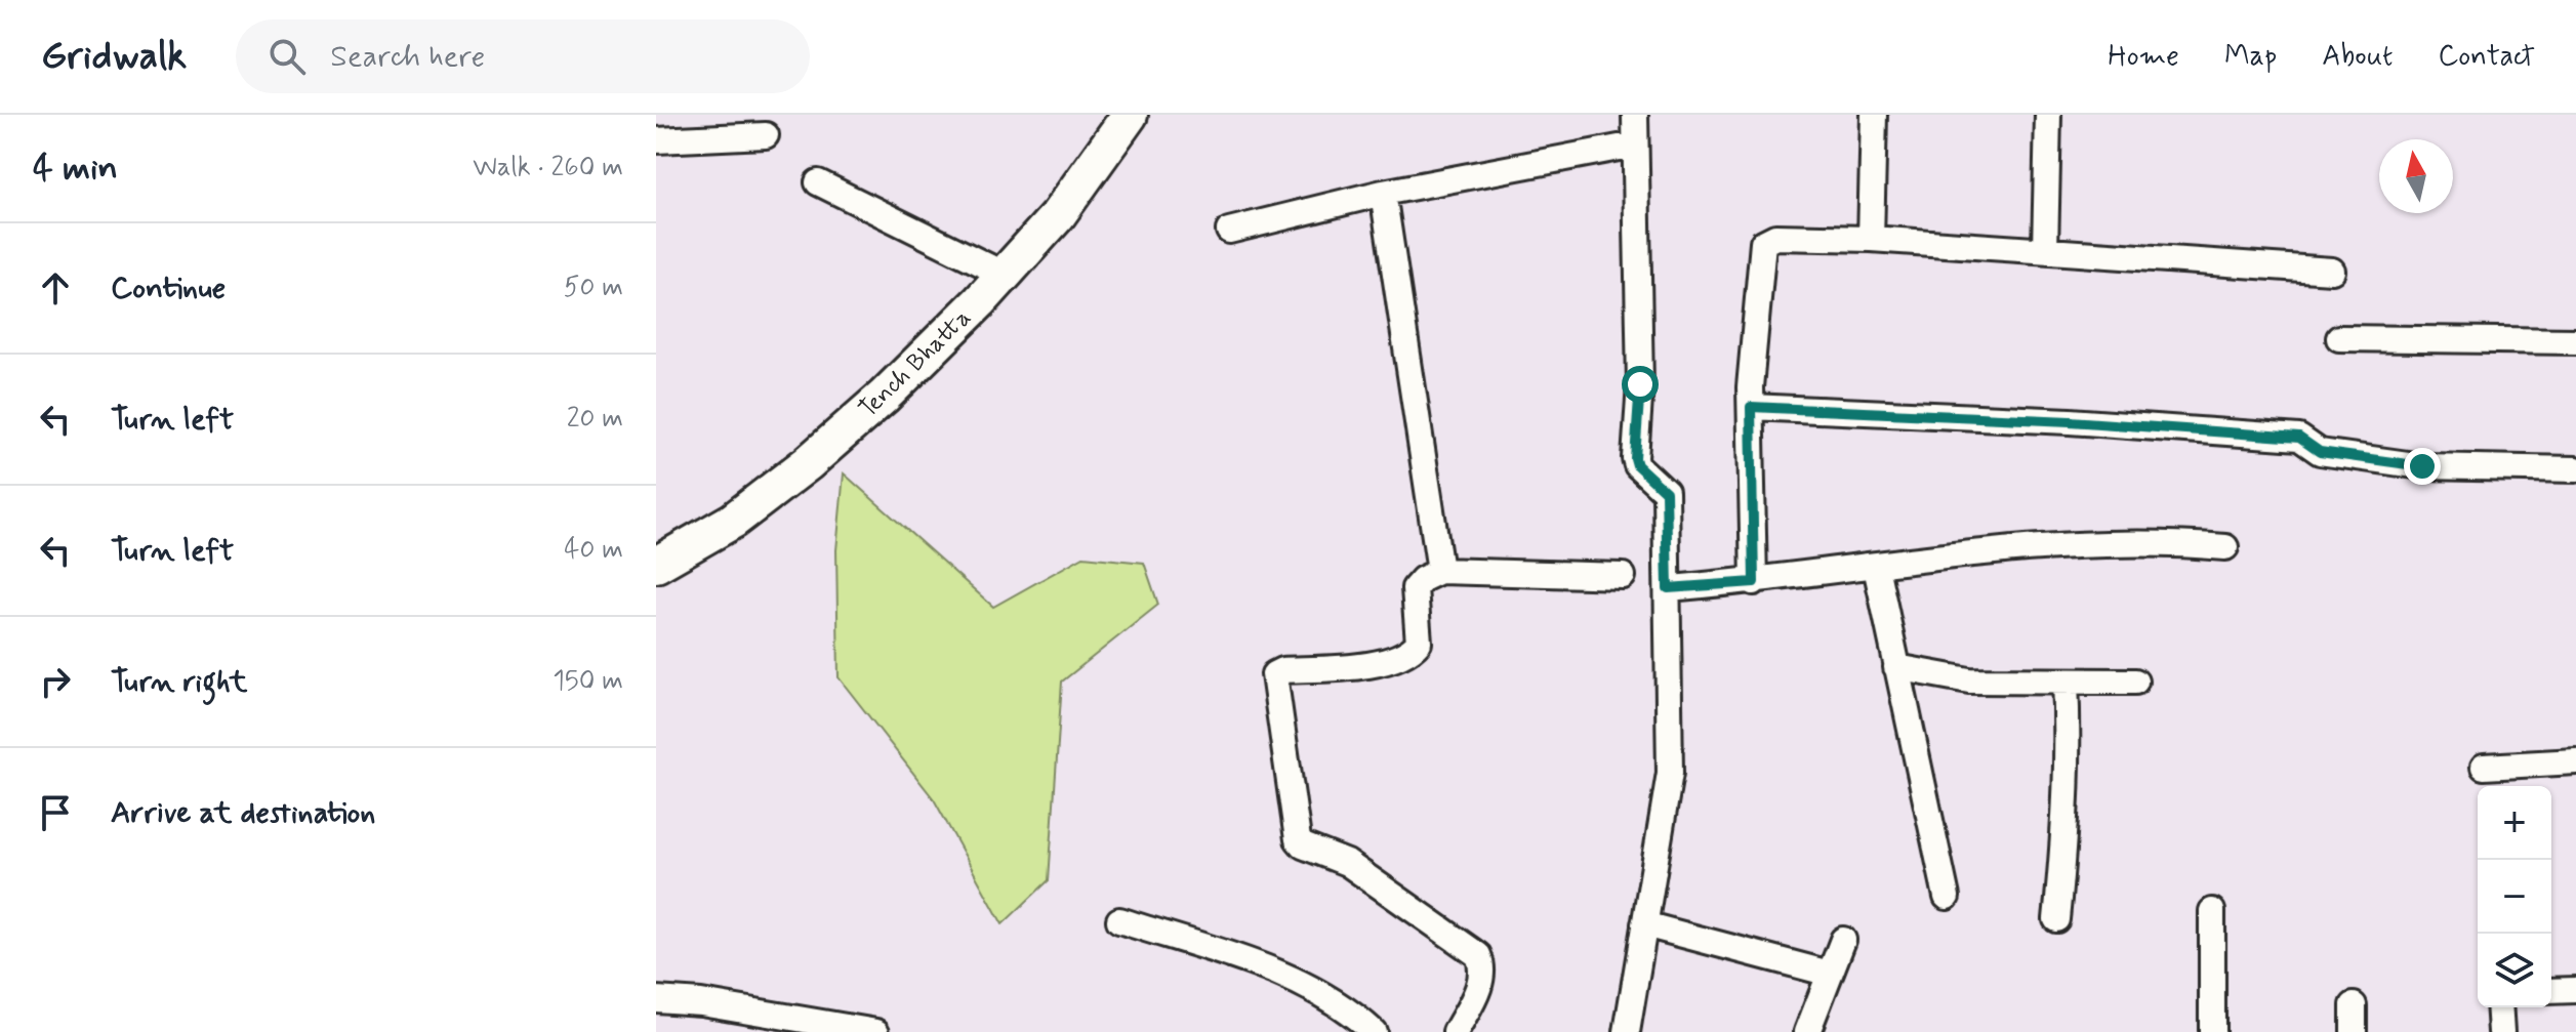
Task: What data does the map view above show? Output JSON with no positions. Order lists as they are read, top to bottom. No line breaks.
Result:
{"streets":{"main road":["Tench Bhatta"]},"north":"top","page":{"header":"Gridwalk","search":"Search here","nav":["Home","Map","About","Contact"],"heading":["4 min","Walk · 260 m"],"list":[["Continue","50 m"],["Turn left","20 m"],["Turn left","40 m"],["Turn right","150 m"],"Arrive at destination"],"map_buttons":["+","−"]}}
